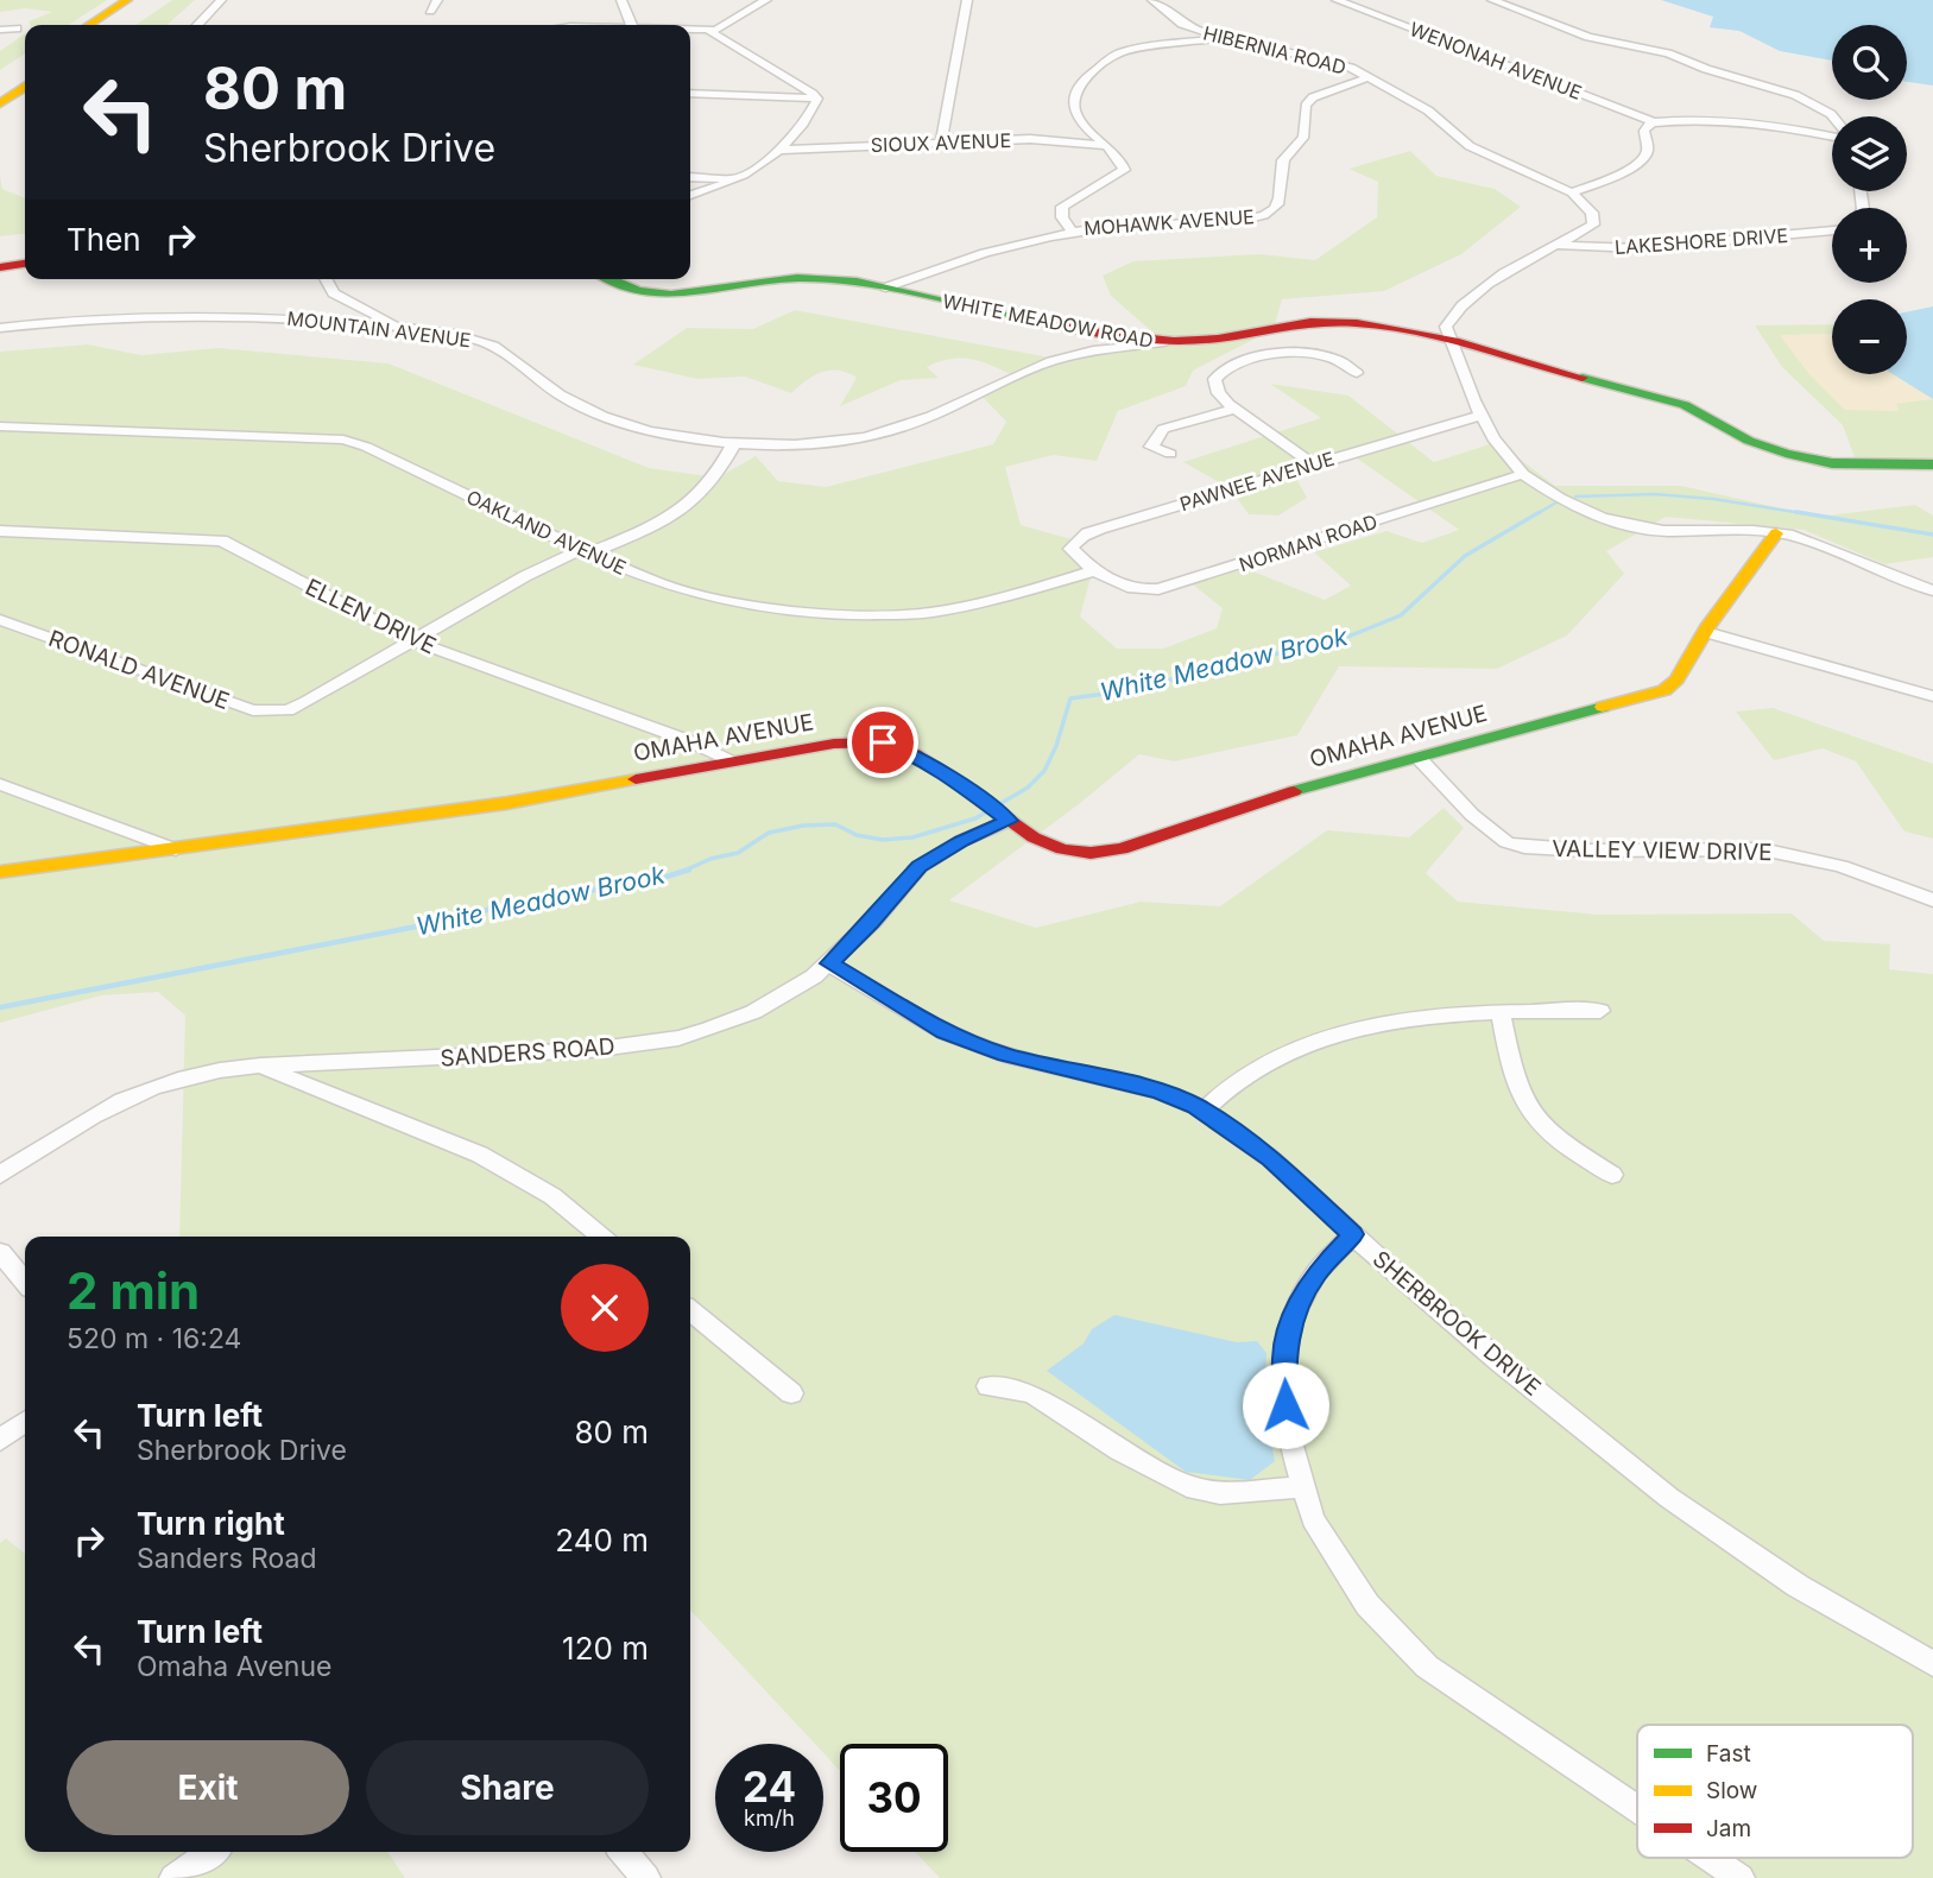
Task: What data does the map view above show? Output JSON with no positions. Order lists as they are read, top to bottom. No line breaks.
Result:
{"streets":{"main road":["WHITE MEADOW ROAD","OMAHA AVENUE"],"street":["HIBERNIA ROAD","WENONAH AVENUE","SIOUX AVENUE","MOHAWK AVENUE","LAKESHORE DRIVE","MOUNTAIN AVENUE","PAWNEE AVENUE","OAKLAND AVENUE","NORMAN ROAD","ELLEN DRIVE","RONALD AVENUE","VALLEY VIEW DRIVE","SANDERS ROAD","SHERBROOK DRIVE"]},"crossings":[["HIBERNIA ROAD","MOHAWK AVENUE"],["MOHAWK AVENUE","WHITE MEADOW ROAD"],["WHITE MEADOW ROAD","MOUNTAIN AVENUE"],["PAWNEE AVENUE","OAKLAND AVENUE"],["PAWNEE AVENUE","NORMAN ROAD"],["OAKLAND AVENUE","NORMAN ROAD"],["ELLEN DRIVE","RONALD AVENUE"],["ELLEN DRIVE","OMAHA AVENUE"],["OMAHA AVENUE","VALLEY VIEW DRIVE"],["OMAHA AVENUE","SANDERS ROAD"],["SANDERS ROAD","SHERBROOK DRIVE"]],"water":["White Meadow Brook"],"legend":["Fast","Slow","Jam"],"page":{"map_buttons":["+","−"],"turn":["80 m","Sherbrook Drive"],"then":"Then","heading":["2 min","520 m · 16:24"],"list":[{"name":"Turn left","note":"Sherbrook Drive","value":"80 m"},{"name":"Turn right","note":"Sanders Road","value":"240 m"},{"name":"Turn left","note":"Omaha Avenue","value":"120 m"}],"buttons":["Exit","Share"],"speed":"24 km/h","limit":"30"}}
